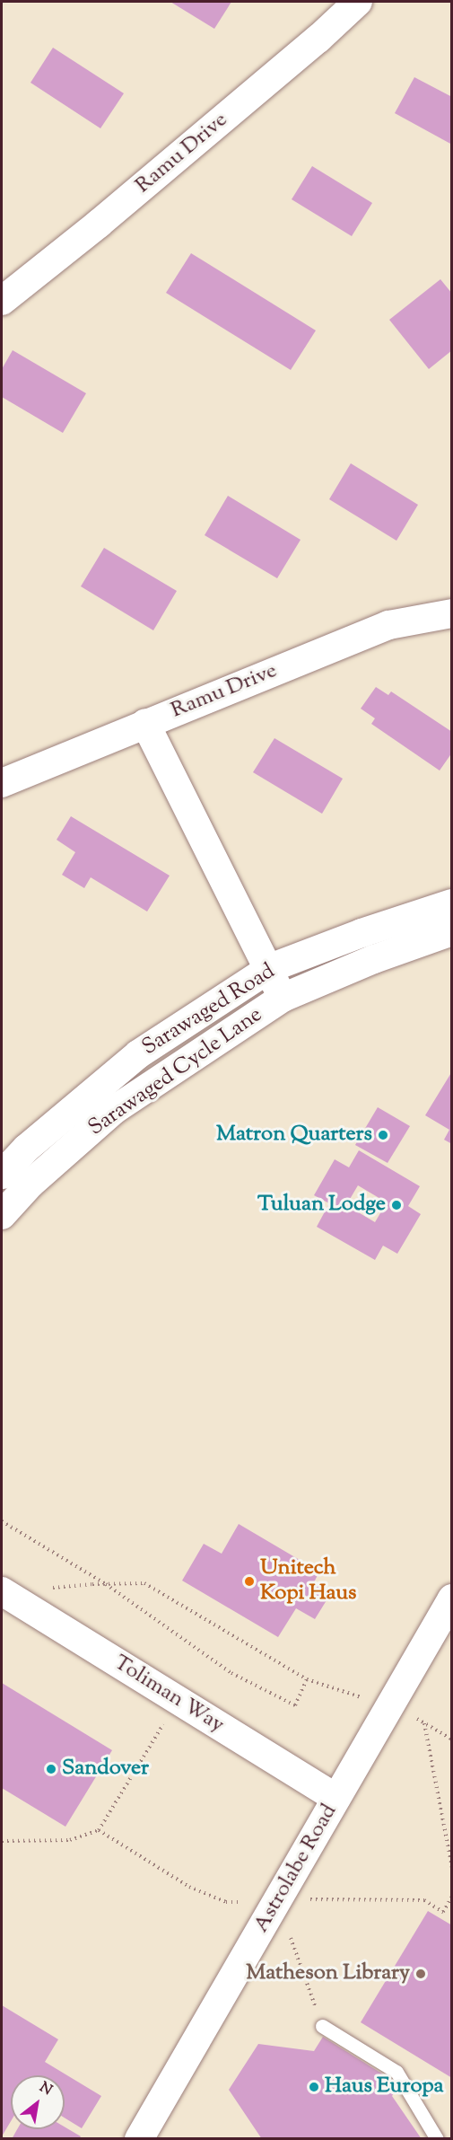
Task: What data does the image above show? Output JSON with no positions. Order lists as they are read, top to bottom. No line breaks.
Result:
{"streets":{"street":["Ramu Drive","Sarawaged Road","Sarawaged Cycle Lane","Toliman Way","Astrolabe Road"]},"crossings":[["Ramu Drive","Sarawaged Cycle Lane"],["Sarawaged Road","Sarawaged Cycle Lane"],["Toliman Way","Astrolabe Road"]],"places":["Matron Quarters","Tuluan Lodge","Unitech Kopi Haus","Sandover","Matheson Library","Haus Europa"],"north":"top right"}
